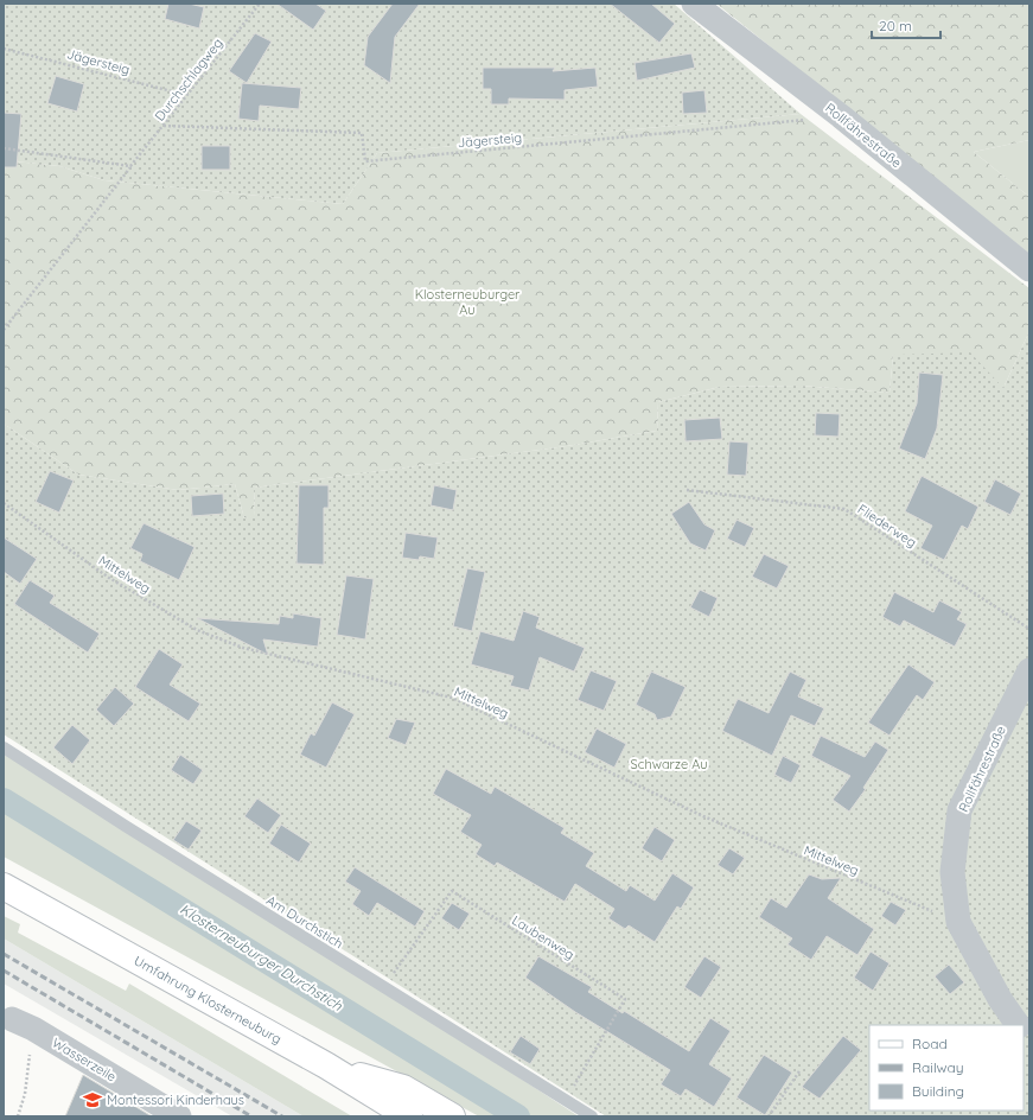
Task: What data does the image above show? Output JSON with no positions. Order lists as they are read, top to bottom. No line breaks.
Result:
{"streets":{"main road":["Umfahrung Klosterneuburg"],"street":["Rollfährestraße","Wasserzeile"],"lane":["Am Durchstich"],"path":["Jägersteig","Durchschlagweg","Fliederweg","Mittelweg","Laubenweg"]},"crossings":[["Jägersteig","Durchschlagweg"],["Jägersteig","Rollfährestraße"],["Rollfährestraße","Mittelweg"],["Am Durchstich","Laubenweg"]],"water":["Klosterneuburger Durchstich"],"parks":["Klosterneuburger Au","Schwarze Au"],"places":{"school or university":["Montessori Kinderhaus"]},"legend":["Road","Railway","Building"],"scale_bar":"20 m"}
